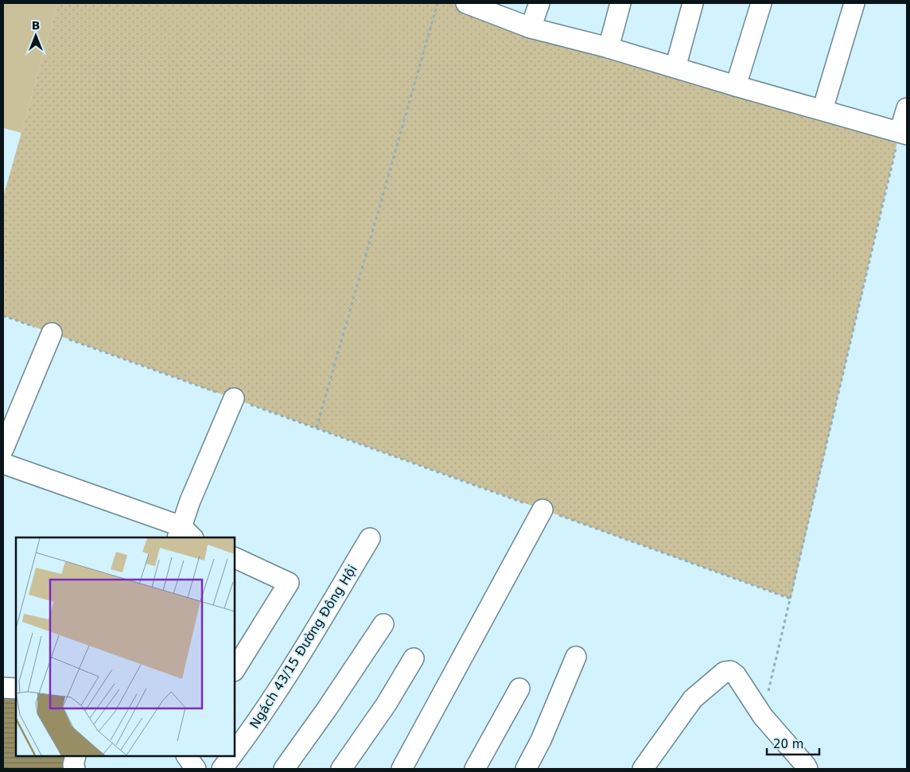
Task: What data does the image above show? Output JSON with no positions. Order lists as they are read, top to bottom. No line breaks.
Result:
{"streets":{"street":["Ngách 43/15 Đường Đông Hội"]},"scale_bar":"20 m","north":"top"}
